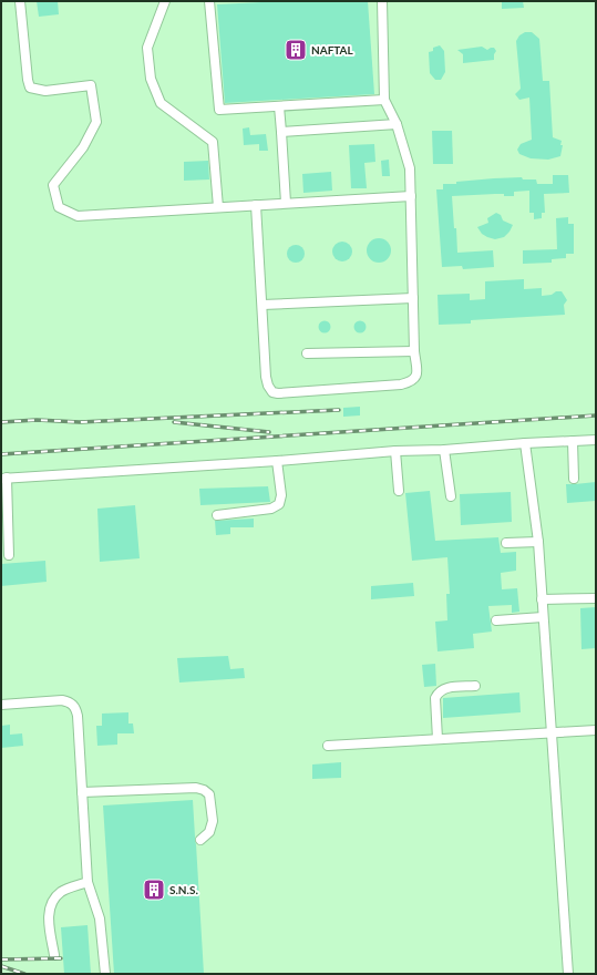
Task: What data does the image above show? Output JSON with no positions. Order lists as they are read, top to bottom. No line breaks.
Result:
{"places":{"building":["NAFTAL","S.N.S."]}}
